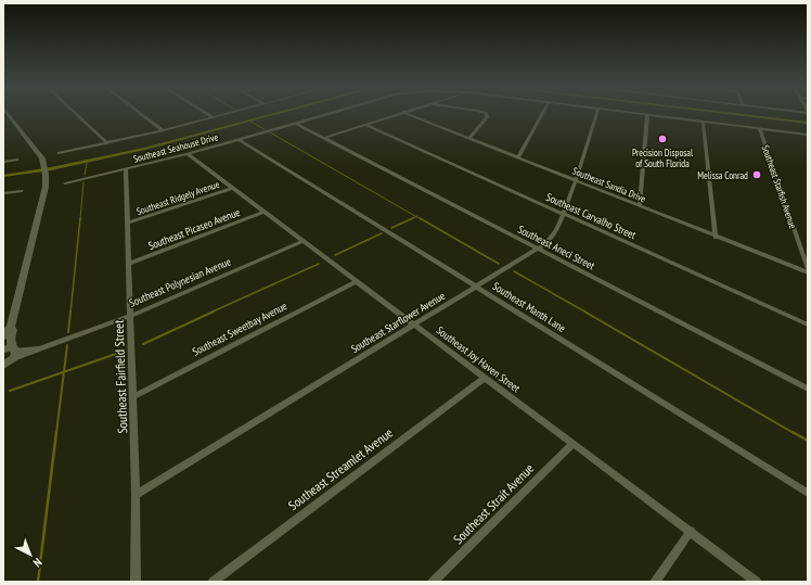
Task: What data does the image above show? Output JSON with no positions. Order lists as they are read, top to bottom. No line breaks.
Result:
{"streets":{"street":["Southeast Seahouse Drive","Southeast Sandia Drive","Southeast Starfish Avenue","Southeast Ridgely Avenue","Southeast Carvalho Street","Southeast Picaseo Avenue","Southeast Aneci Street","Southeast Polynesian Avenue","Southeast Manth Lane","Southeast Starflower Avenue","Southeast Sweetbay Avenue","Southeast Joy Haven Street","Southeast Fairfield Street","Southeast Streamlet Avenue","Southeast Strait Avenue"]},"crossings":[["Southeast Seahouse Drive","Southeast Starfish Avenue"],["Southeast Seahouse Drive","Southeast Aneci Street"],["Southeast Seahouse Drive","Southeast Manth Lane"],["Southeast Seahouse Drive","Southeast Joy Haven Street"],["Southeast Seahouse Drive","Southeast Fairfield Street"],["Southeast Sandia Drive","Southeast Starflower Avenue"],["Southeast Ridgely Avenue","Southeast Joy Haven Street"],["Southeast Ridgely Avenue","Southeast Fairfield Street"],["Southeast Carvalho Street","Southeast Starflower Avenue"],["Southeast Picaseo Avenue","Southeast Joy Haven Street"],["Southeast Picaseo Avenue","Southeast Fairfield Street"],["Southeast Aneci Street","Southeast Starflower Avenue"],["Southeast Polynesian Avenue","Southeast Joy Haven Street"],["Southeast Polynesian Avenue","Southeast Fairfield Street"],["Southeast Manth Lane","Southeast Starflower Avenue"],["Southeast Starflower Avenue","Southeast Joy Haven Street"],["Southeast Starflower Avenue","Southeast Fairfield Street"],["Southeast Sweetbay Avenue","Southeast Joy Haven Street"],["Southeast Sweetbay Avenue","Southeast Fairfield Street"],["Southeast Joy Haven Street","Southeast Streamlet Avenue"],["Southeast Joy Haven Street","Southeast Strait Avenue"]],"places":["Precision Disposal of South Florida","Melissa Conrad"],"north":"bottom right"}
